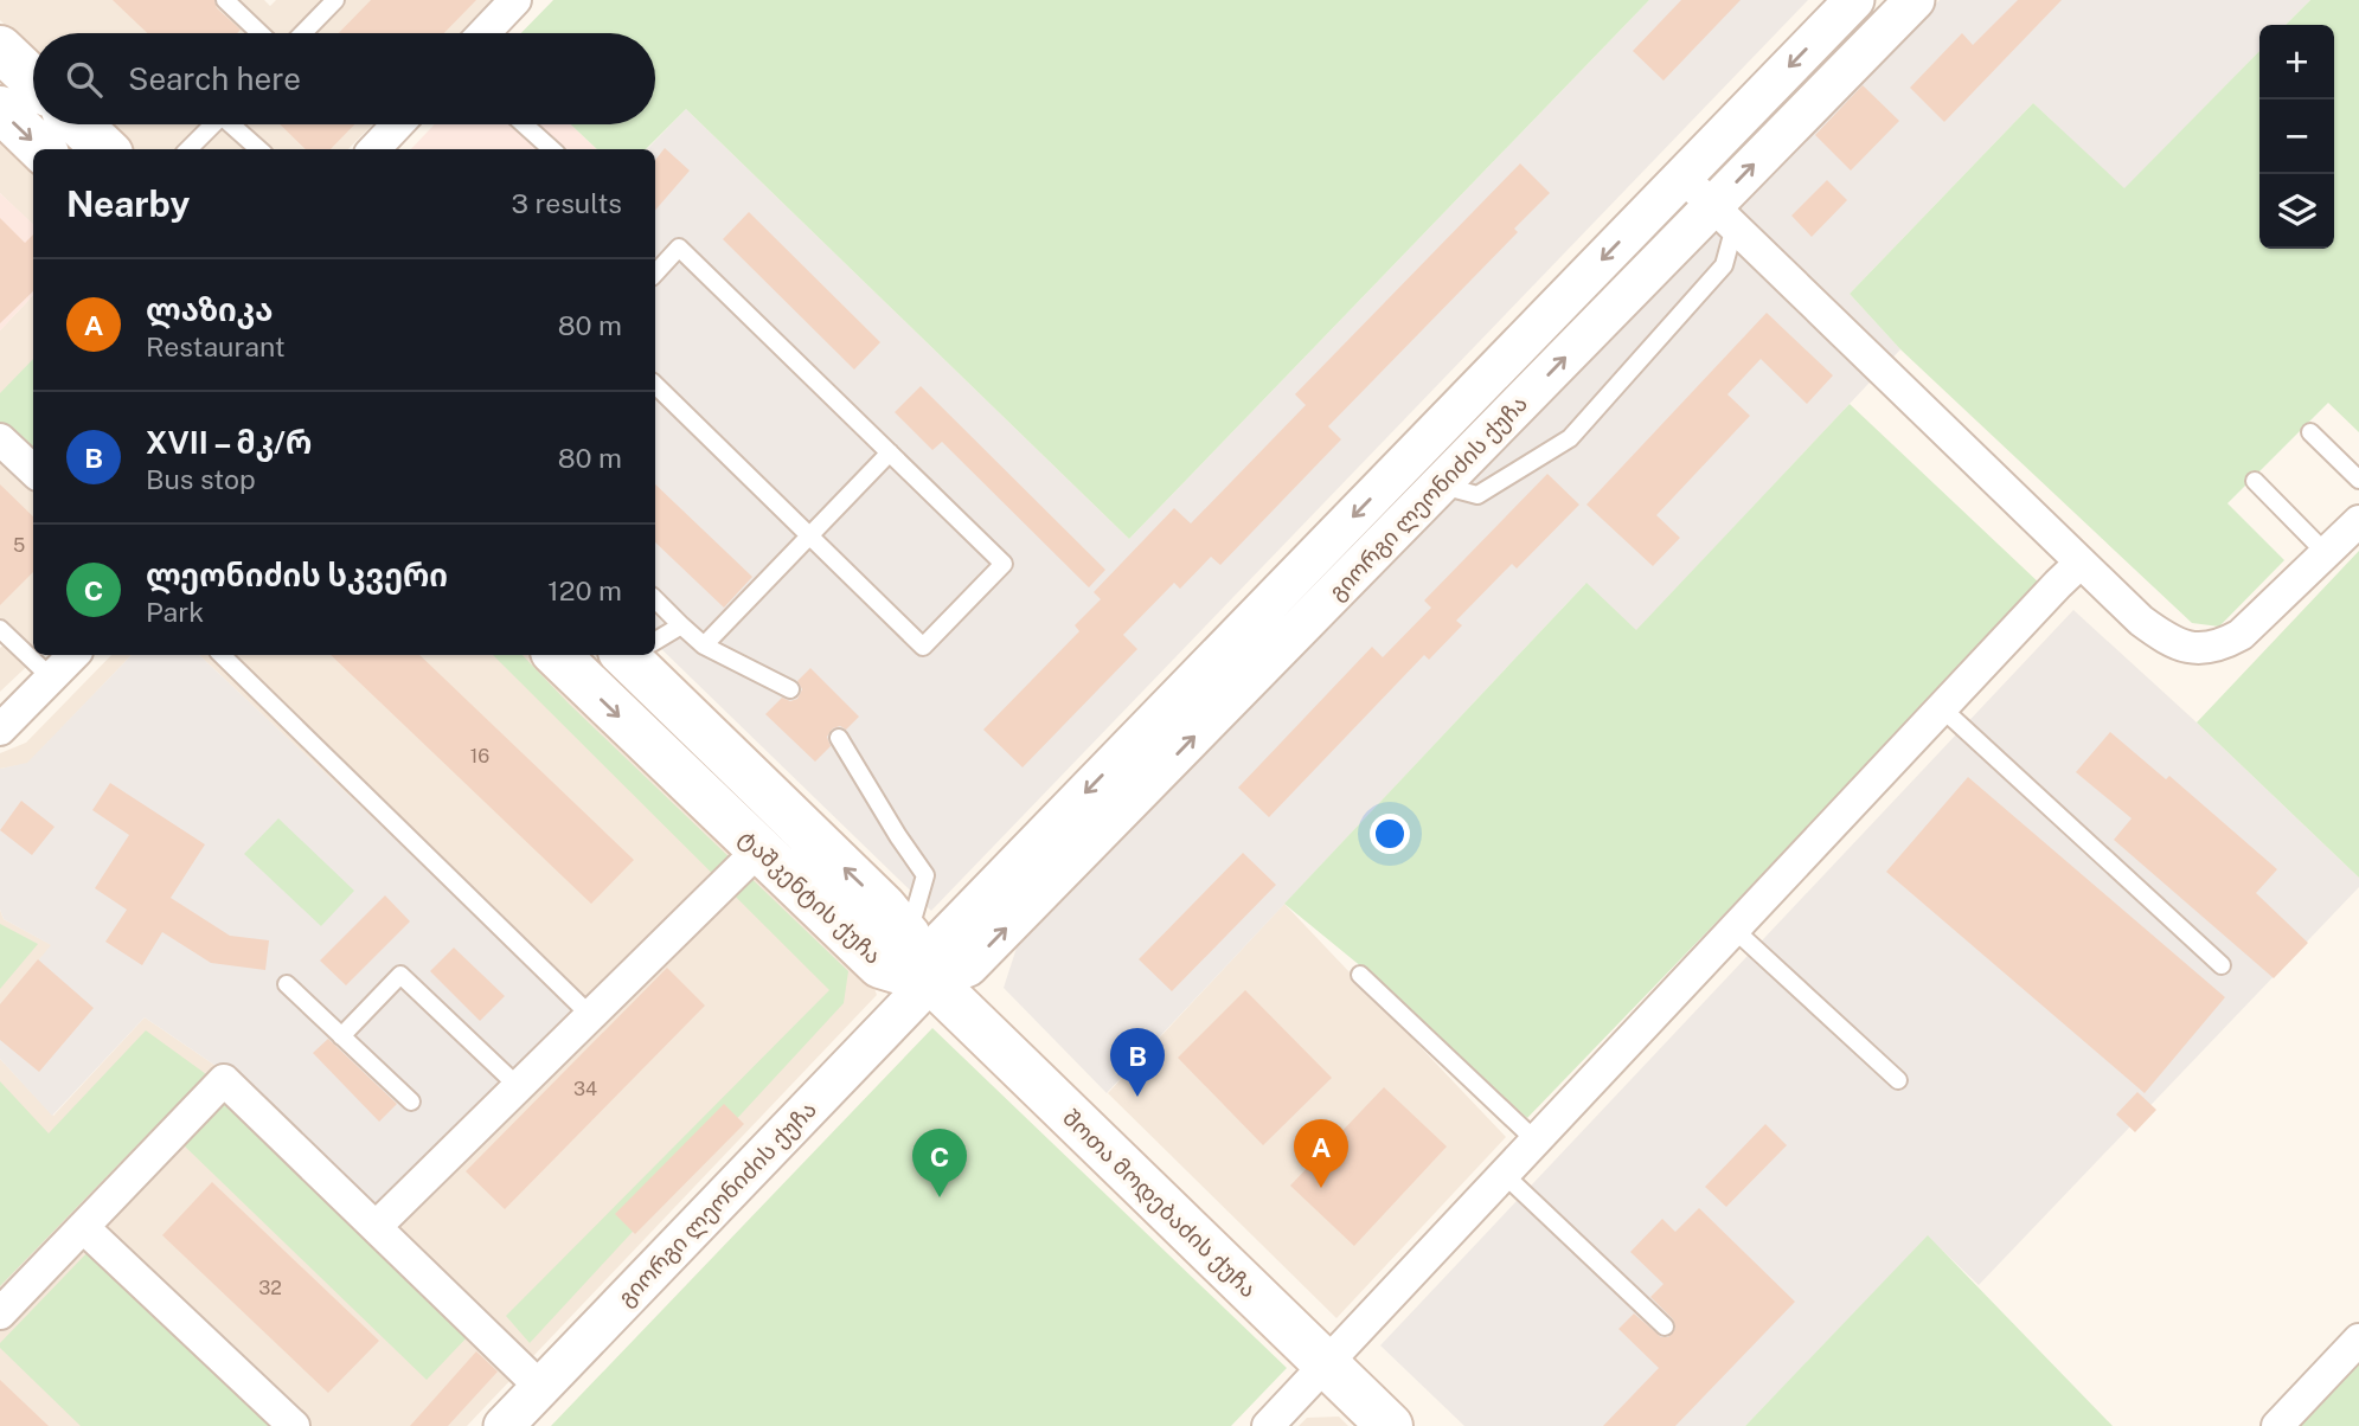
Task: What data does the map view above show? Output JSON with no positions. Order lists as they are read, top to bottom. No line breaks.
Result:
{"streets":{"main road":["ტაშკენტის ქუჩა","შოთა მოდებაძის ქუჩა"],"street":["გიორგი ლეონიძის ქუჩა"]},"crossings":[["გიორგი ლეონიძის ქუჩა","ტაშკენტის ქუჩა"],["გიორგი ლეონიძის ქუჩა","შოთა მოდებაძის ქუჩა"],["ტაშკენტის ქუჩა","შოთა მოდებაძის ქუჩა"]],"house_numbers":["5","16","34","32"],"page":{"map_buttons":["+","−"],"search":"Search here","heading":["Nearby","3 results"],"list":[{"mark":"A","name":"ლაზიკა","note":"Restaurant","value":"80 m"},{"mark":"B","name":"XVII – მკ/რ","note":"Bus stop","value":"80 m"},{"mark":"C","name":"ლეონიძის სკვერი","note":"Park","value":"120 m"}],"pins":["B","A","C"]}}
